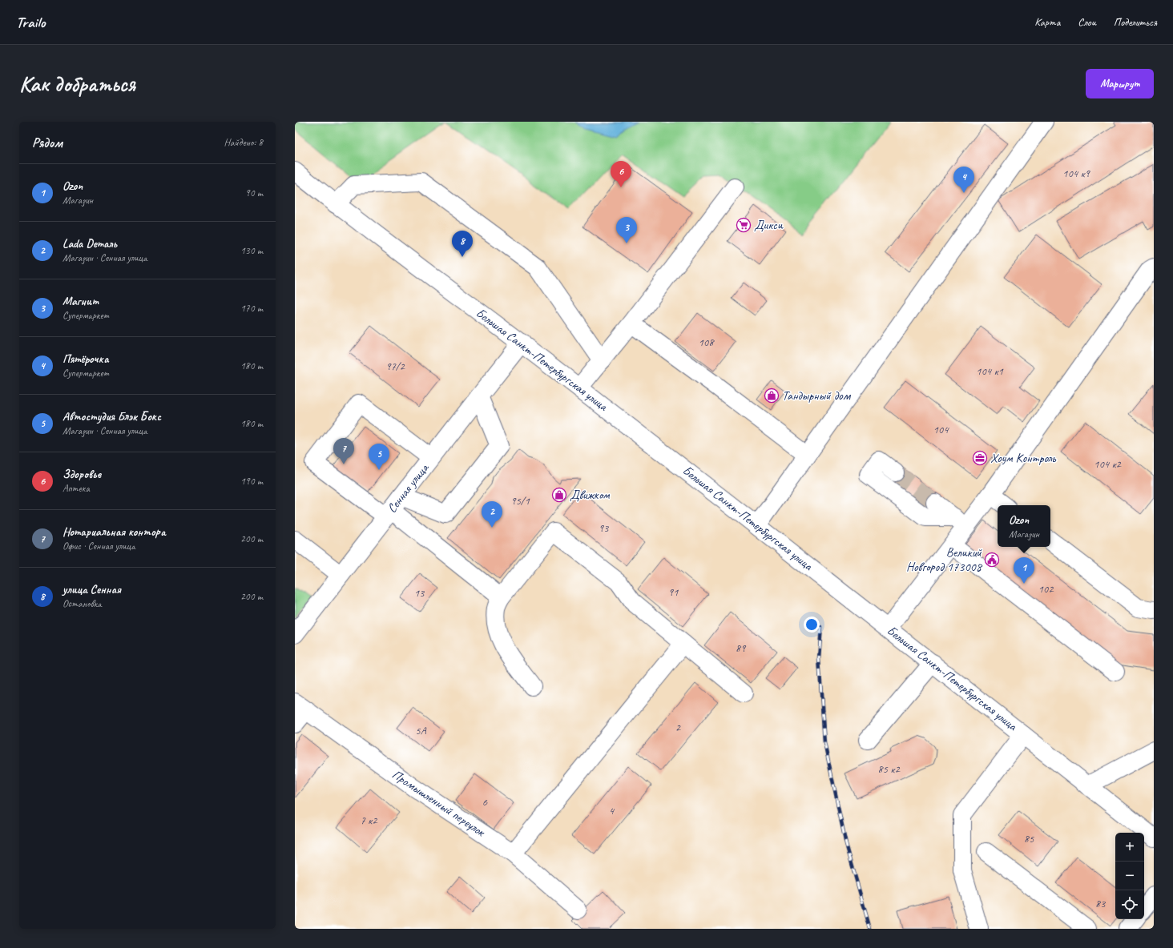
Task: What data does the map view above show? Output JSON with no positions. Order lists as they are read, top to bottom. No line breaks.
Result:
{"streets":{"main road":["Большая Санкт-Петербургская улица","Сенная улица","Промышленный переулок"]},"crossings":[["Большая Санкт-Петербургская улица","Сенная улица"]],"places":{"supermarket":["Дикси"],"shop":["Тандырный дом","Движком"],"office":["Хоум Контроль"],"public building":["Великий Новгород 173008"]},"house_numbers":["104 к9","108","97/2","104 к1","104","104 к2","95/1","93","102","91","13","89","2","5А","85 к2","6","4","7 к2","85","83"],"page":{"header":"Trailo","nav":["Карта","Слои","Поделиться"],"buttons":"Маршрут","title":"Как добраться","heading":["Рядом","Найдено: 8"],"pins":["6","4","3","8","7","5","2","1"],"list":[{"mark":"1","name":"Ozon","note":"Магазин","value":"90 m"},{"mark":"2","name":"Lada Dеталь","note":"Магазин · Сенная улица","value":"130 m"},{"mark":"3","name":"Магнит","note":"Супермаркет","value":"170 m"},{"mark":"4","name":"Пятёрочка","note":"Супермаркет","value":"180 m"},{"mark":"5","name":"Автостудия Блэк Бокс","note":"Магазин · Сенная улица","value":"180 m"},{"mark":"6","name":"Здоровье","note":"Аптека","value":"190 m"},{"mark":"7","name":"Нотариальная контора","note":"Офис · Сенная улица","value":"200 m"},{"mark":"8","name":"улица Сенная","note":"Остановка","value":"200 m"}],"popup":["Ozon","Магазин"],"map_buttons":["+","−"]}}
